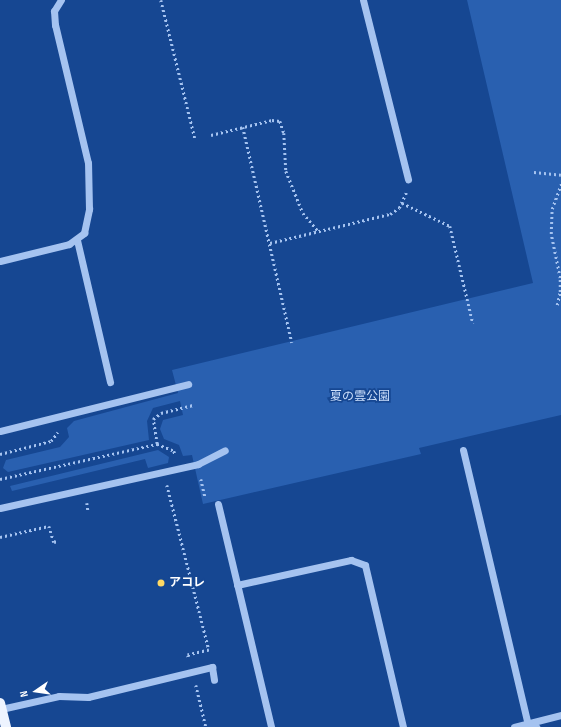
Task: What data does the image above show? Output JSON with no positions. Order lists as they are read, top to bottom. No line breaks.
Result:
{"parks":["夏の雲公園"],"places":["アコレ"],"north":"left"}
